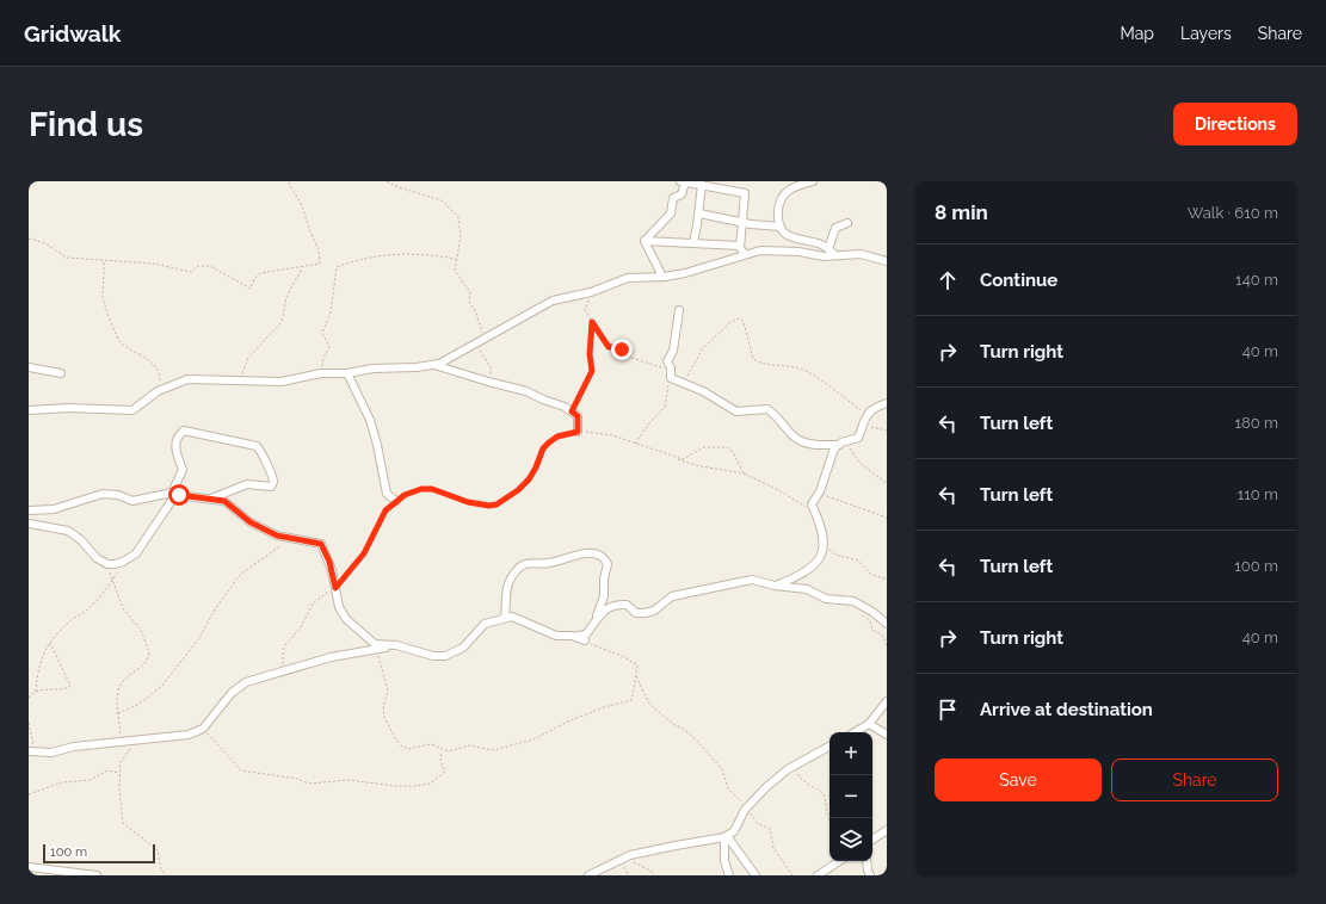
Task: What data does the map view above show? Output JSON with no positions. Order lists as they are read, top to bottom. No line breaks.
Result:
{"scale_bar":"100 m","page":{"header":"Gridwalk","nav":["Map","Layers","Share"],"buttons":["Directions",["Save","Share"]],"title":"Find us","heading":["8 min","Walk · 610 m"],"list":[["Continue","140 m"],["Turn right","40 m"],["Turn left","180 m"],["Turn left","110 m"],["Turn left","100 m"],["Turn right","40 m"],"Arrive at destination"],"map_buttons":["+","−"],"scale":"100 m"}}
